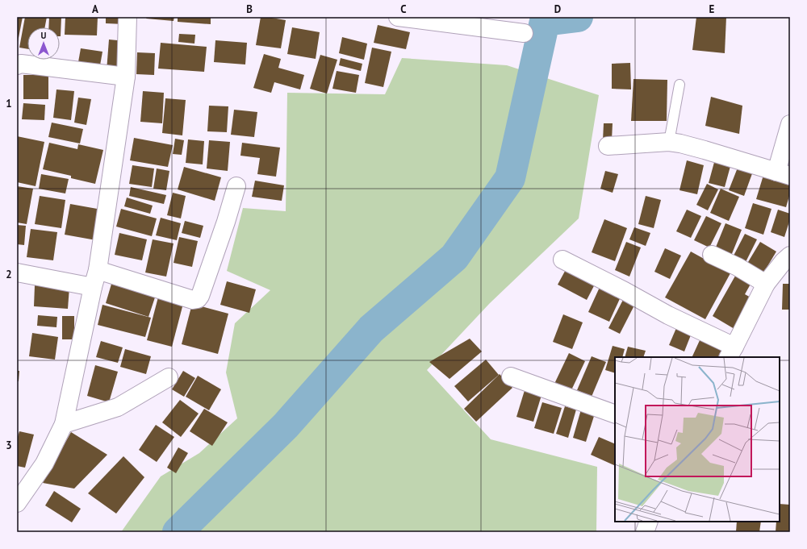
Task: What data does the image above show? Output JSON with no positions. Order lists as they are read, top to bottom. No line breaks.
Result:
{"north":"top","grid":{"columns":["A","B","C","D","E"],"rows":["1","2","3"]}}
